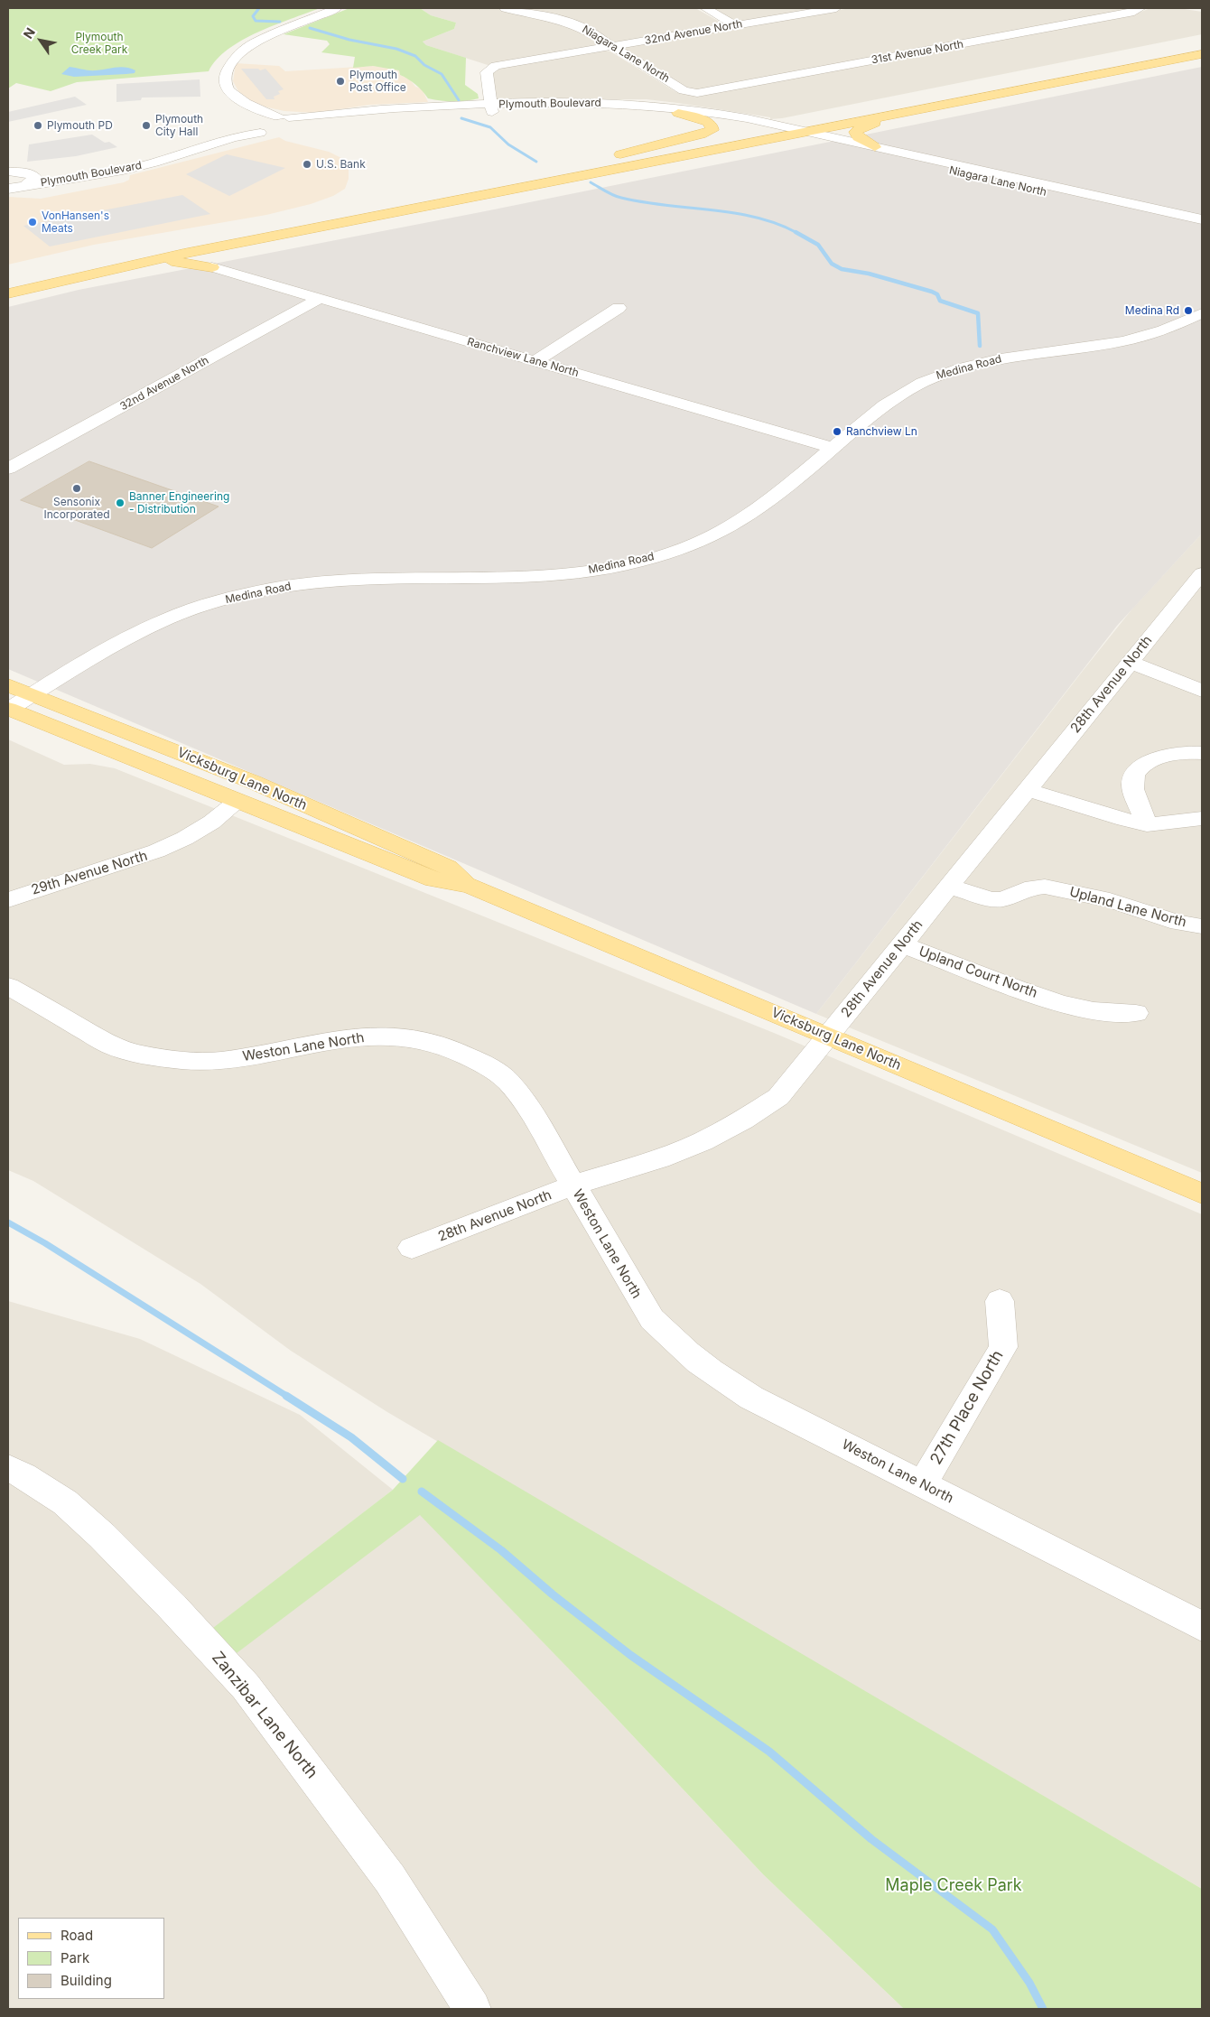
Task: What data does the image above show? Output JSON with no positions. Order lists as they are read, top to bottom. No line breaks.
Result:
{"streets":{"main road":["Vicksburg Lane North"],"street":["32nd Avenue North","31st Avenue North","Niagara Lane North","Plymouth Boulevard","Ranchview Lane North","Medina Road","28th Avenue North","29th Avenue North","Upland Lane North","Upland Court North","Weston Lane North","27th Place North","Zanzibar Lane North"]},"crossings":[["32nd Avenue North","Niagara Lane North"],["32nd Avenue North","Plymouth Boulevard"],["32nd Avenue North","Ranchview Lane North"],["31st Avenue North","Niagara Lane North"],["Niagara Lane North","Plymouth Boulevard"],["Ranchview Lane North","Medina Road"],["Medina Road","Vicksburg Lane North"],["28th Avenue North","Vicksburg Lane North"],["28th Avenue North","Upland Lane North"],["28th Avenue North","Upland Court North"],["28th Avenue North","Weston Lane North"],["Vicksburg Lane North","29th Avenue North"],["Weston Lane North","27th Place North"]],"parks":["Plymouth Creek Park","Maple Creek Park"],"places":["Plymouth Post Office","Plymouth PD","Plymouth City Hall","U.S. Bank","VonHansen's Meats","Medina Rd","Ranchview Ln","Sensonix Incorporated","Banner Engineering - Distribution"],"legend":["Road","Park","Building"],"north":"top left"}
